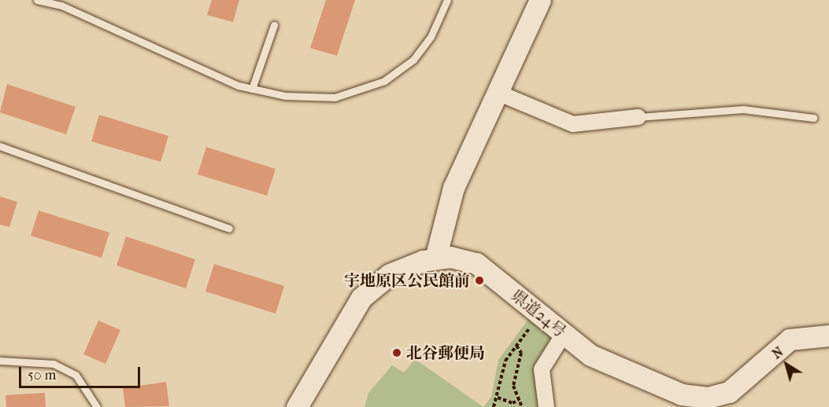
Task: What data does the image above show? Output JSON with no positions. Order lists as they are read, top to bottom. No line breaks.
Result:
{"streets":{"main road":["県道24号"]},"places":["宇地原区公民館前","北谷郵便局"],"scale_bar":"50 m","north":"top left"}
